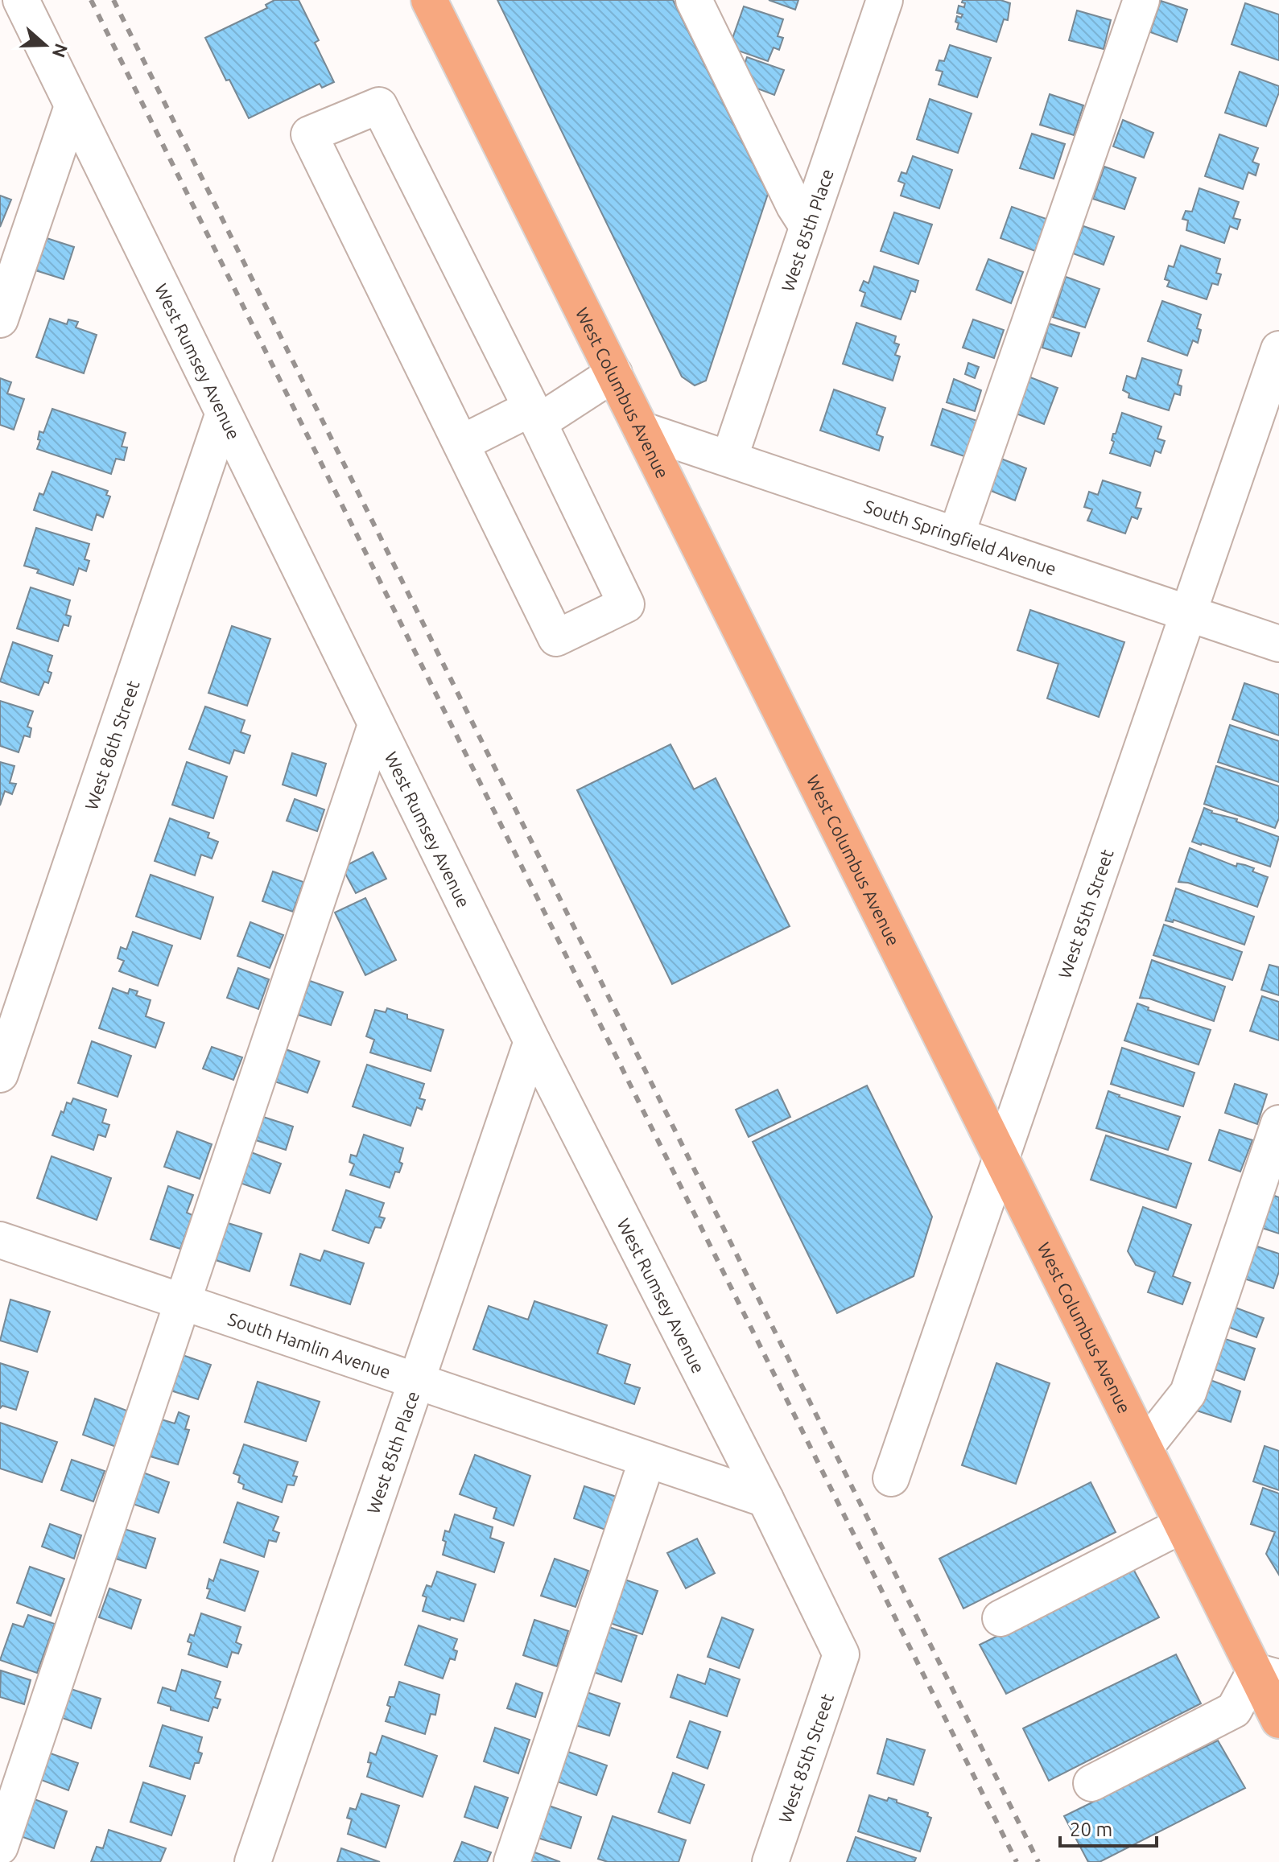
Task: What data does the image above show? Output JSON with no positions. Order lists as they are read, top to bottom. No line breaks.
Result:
{"streets":{"main road":["West Columbus Avenue"],"street":["West 85th Place","West Rumsey Avenue","South Springfield Avenue","West 86th Street","West 85th Street","South Hamlin Avenue"]},"crossings":[["West 85th Place","West Rumsey Avenue"],["West 85th Place","South Springfield Avenue"],["West 85th Place","South Hamlin Avenue"],["West Rumsey Avenue","West 86th Street"],["West Rumsey Avenue","West 85th Street"],["West Rumsey Avenue","South Hamlin Avenue"],["West Columbus Avenue","South Springfield Avenue"],["West Columbus Avenue","West 85th Street"],["South Springfield Avenue","West 85th Street"]],"scale_bar":"20 m","north":"right"}
